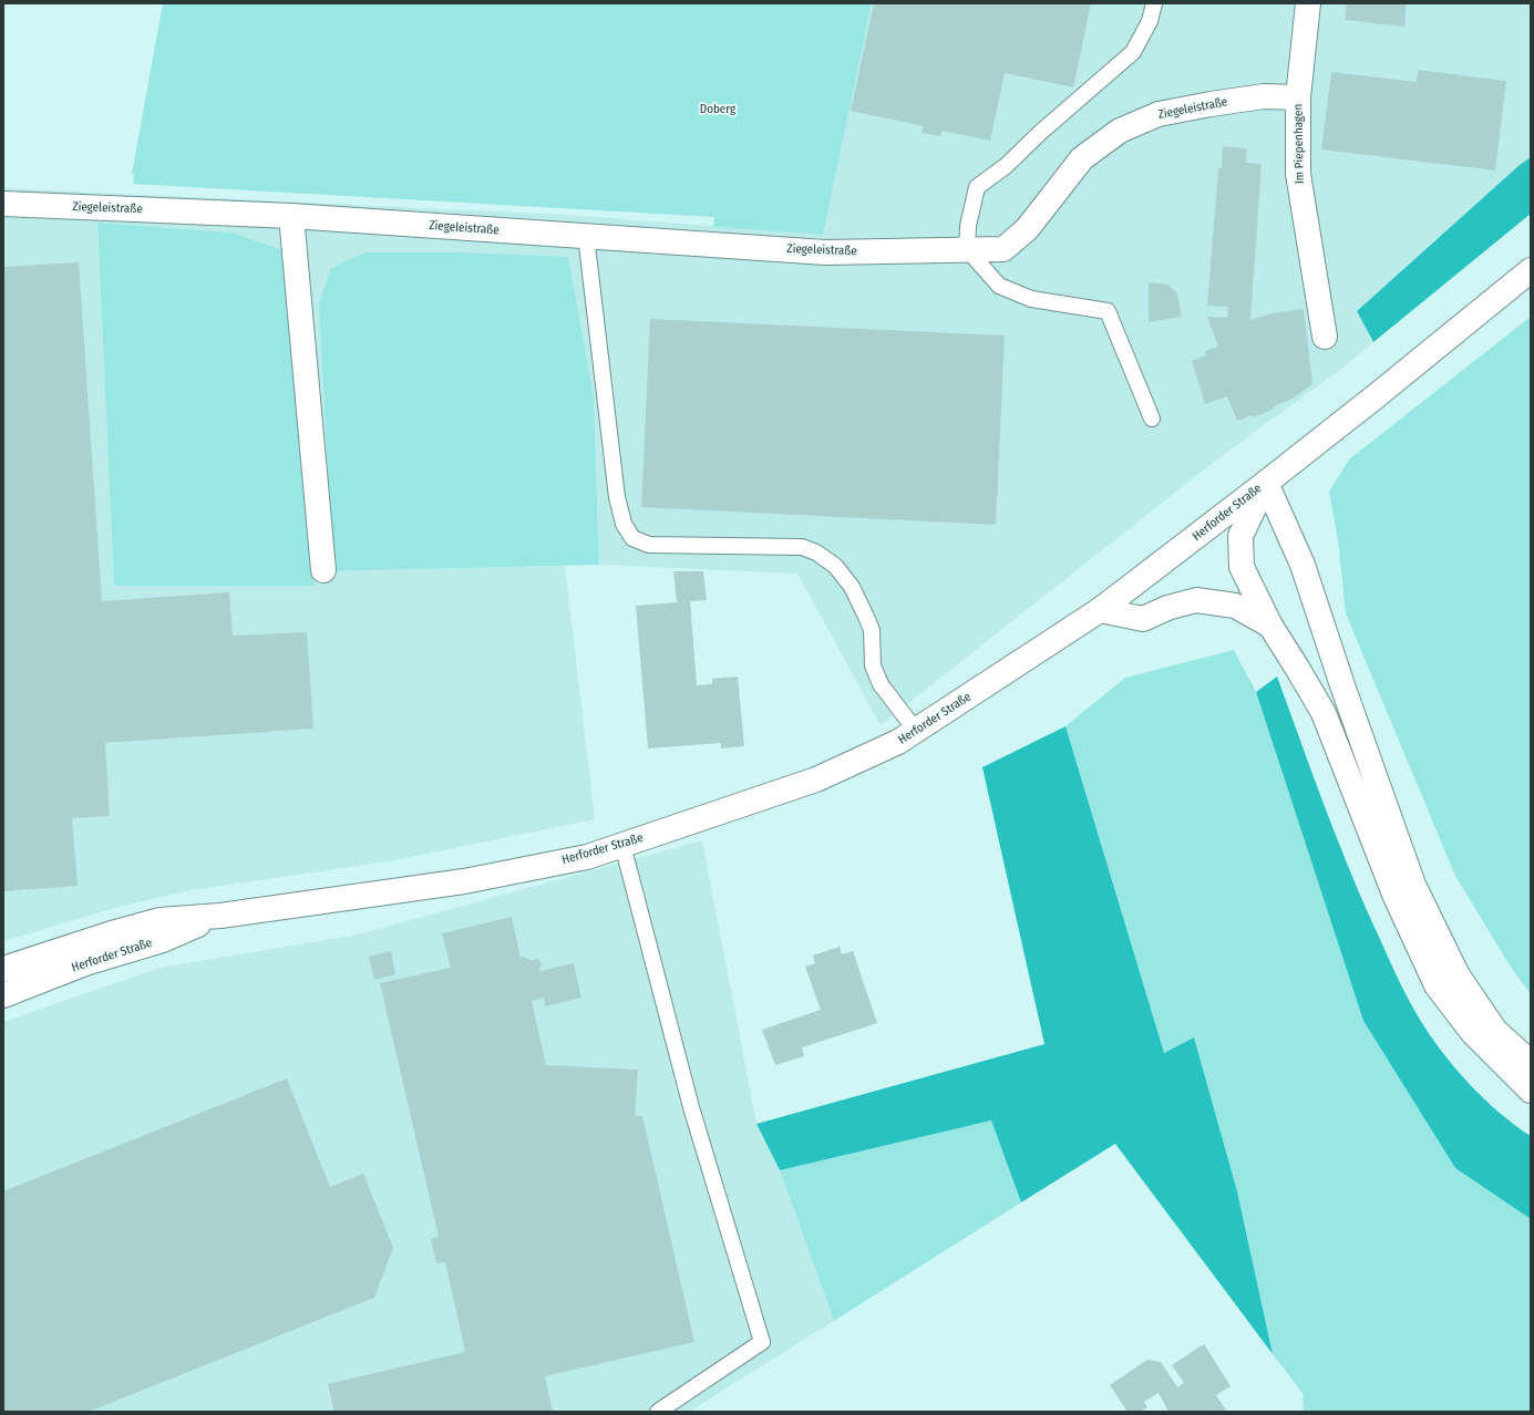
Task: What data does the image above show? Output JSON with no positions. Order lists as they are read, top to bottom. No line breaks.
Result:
{"streets":{"main road":["Ziegeleistraße","Im Piepenhagen","Herforder Straße"]},"crossings":[["Ziegeleistraße","Im Piepenhagen"]],"parks":["Doberg"]}
